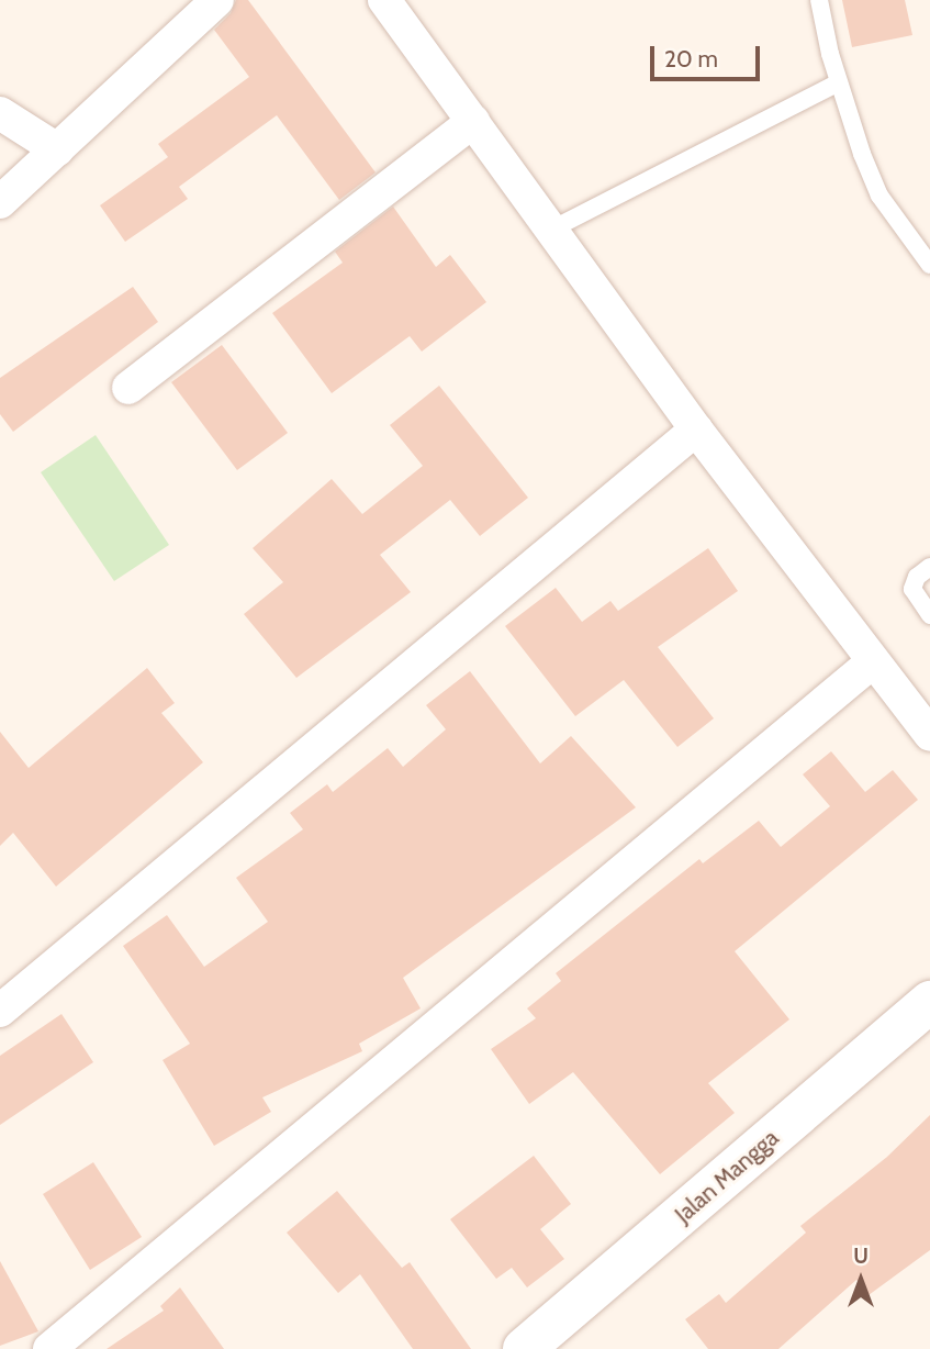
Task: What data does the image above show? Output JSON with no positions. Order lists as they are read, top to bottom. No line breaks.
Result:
{"streets":{"street":["Jalan Mangga"]},"scale_bar":"20 m","north":"top"}
